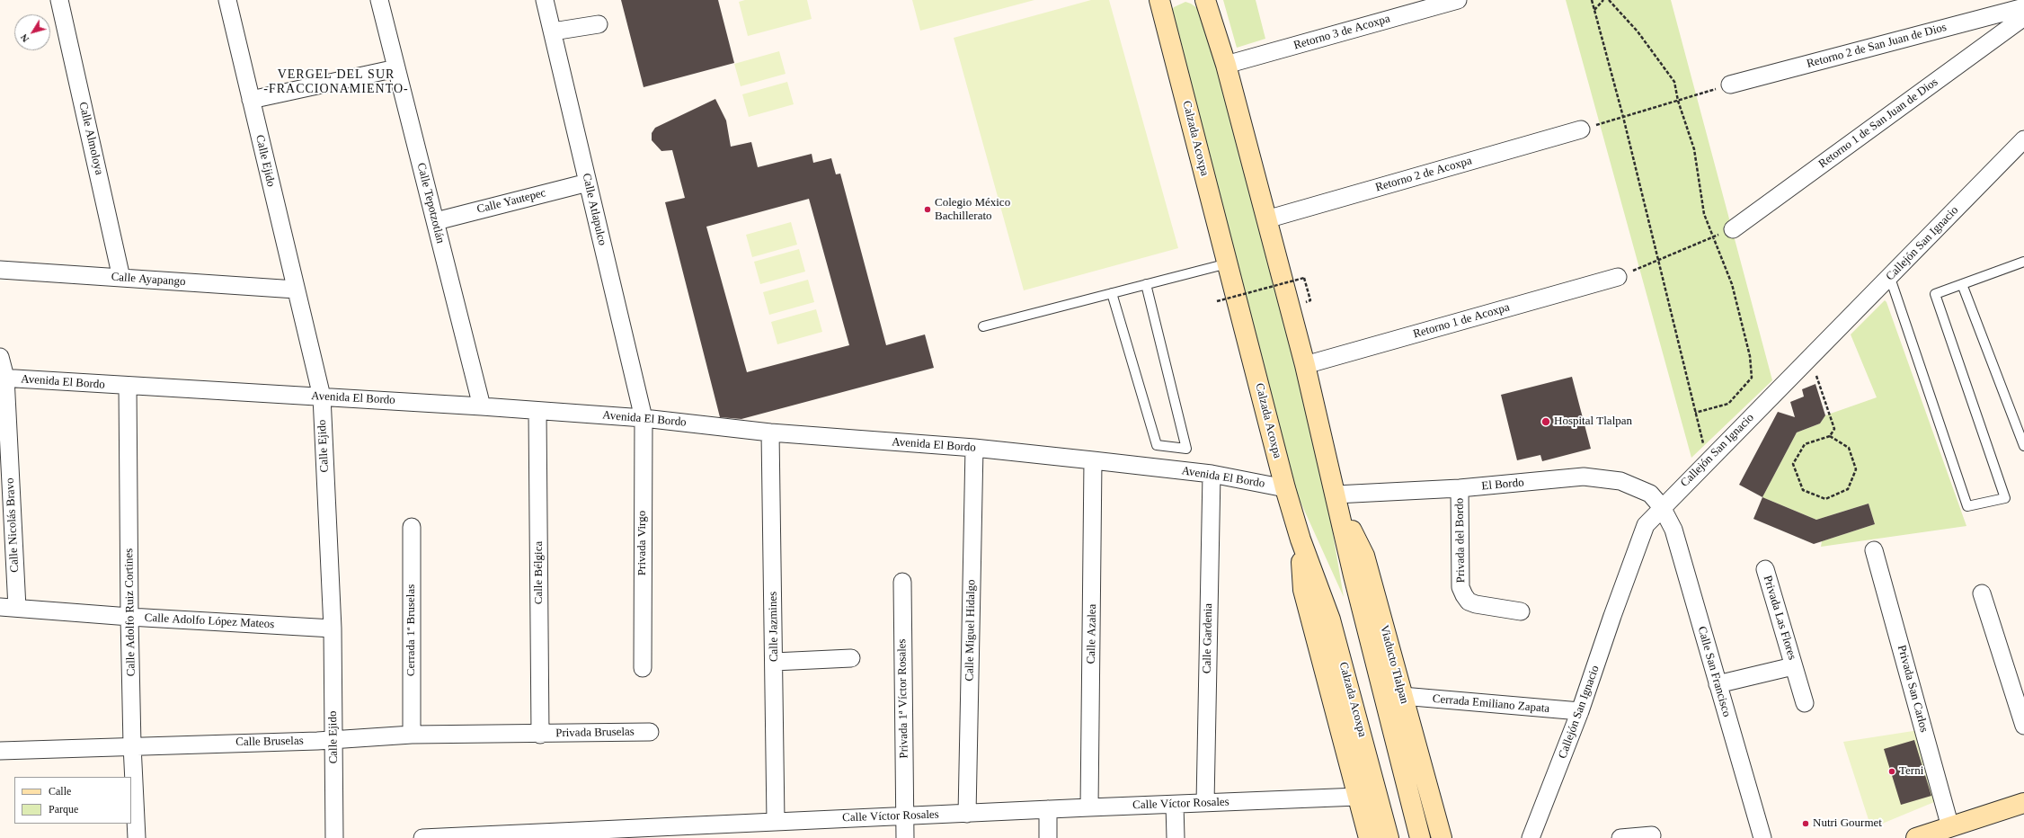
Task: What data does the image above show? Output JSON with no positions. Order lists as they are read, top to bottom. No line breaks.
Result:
{"streets":{"main road":["Calzada Acoxpa","Viaducto Tlalpan"],"street":["Retorno 3 de Acoxpa","Retorno 2 de San Juan de Dios","Retorno 1 de San Juan de Dios","Calle Almoloya","Calle Ejido","Retorno 2 de Acoxpa","Calle Yautepec","Calle Tepotzotlán","Calle Atlapulco","Callejón San Ignacio","Calle Ayapango","Retorno 1 de Acoxpa","Avenida El Bordo","El Bordo","Calle Nicolás Bravo","Privada del Bordo","Privada Virgo","Calle Bélgica","Calle Adolfo Ruiz Cortines","Privada Las Flores","Calle Adolfo López Mateos","Calle Jazmines","Cerrada 1ª Bruselas","Calle Miguel Hidalgo","Calle Azalea","Calle Gardenia","Calle San Francisco","Privada San Carlos","Privada 1ª Víctor Rosales","Cerrada Emiliano Zapata","Privada Bruselas","Calle Bruselas","Calle Víctor Rosales"]},"crossings":[["Calle Almoloya","Calle Ayapango"],["Calzada Acoxpa","Avenida El Bordo"],["Calle Ejido","Calle Ayapango"],["Calle Ejido","Avenida El Bordo"],["Calle Ejido","Calle Adolfo López Mateos"],["Calle Ejido","Calle Bruselas"],["Calle Yautepec","Calle Tepotzotlán"],["Calle Yautepec","Calle Atlapulco"],["Calle Tepotzotlán","Avenida El Bordo"],["Calle Atlapulco","Avenida El Bordo"],["Calle Atlapulco","Privada Virgo"],["Callejón San Ignacio","El Bordo"],["Callejón San Ignacio","Calle San Francisco"],["Callejón San Ignacio","Cerrada Emiliano Zapata"],["Avenida El Bordo","Calle Nicolás Bravo"],["Avenida El Bordo","Privada Virgo"],["Avenida El Bordo","Calle Bélgica"],["Avenida El Bordo","Calle Adolfo Ruiz Cortines"],["Avenida El Bordo","Calle Jazmines"],["Avenida El Bordo","Calle Miguel Hidalgo"],["Avenida El Bordo","Calle Azalea"],["Avenida El Bordo","Calle Gardenia"],["El Bordo","Privada del Bordo"],["El Bordo","Viaducto Tlalpan"],["El Bordo","Calle San Francisco"],["Calle Nicolás Bravo","Calle Adolfo López Mateos"],["Calle Bélgica","Privada Bruselas"],["Calle Bélgica","Calle Bruselas"],["Calle Adolfo Ruiz Cortines","Calle Adolfo López Mateos"],["Calle Adolfo Ruiz Cortines","Calle Bruselas"],["Privada Las Flores","Calle San Francisco"],["Calle Jazmines","Calle Víctor Rosales"],["Cerrada 1ª Bruselas","Calle Bruselas"],["Calle Miguel Hidalgo","Calle Víctor Rosales"],["Calle Azalea","Calle Víctor Rosales"],["Calle Gardenia","Calle Víctor Rosales"],["Viaducto Tlalpan","Cerrada Emiliano Zapata"],["Privada 1ª Víctor Rosales","Calle Víctor Rosales"],["Privada Bruselas","Calle Bruselas"]],"districts":["VERGEL DEL SUR -FRACCIONAMIENTO-"],"places":["Colegio México Bachillerato","Hospital Tlalpan","Terni","Nutri Gourmet"],"legend":["Calle","Parque"],"north":"bottom left"}
